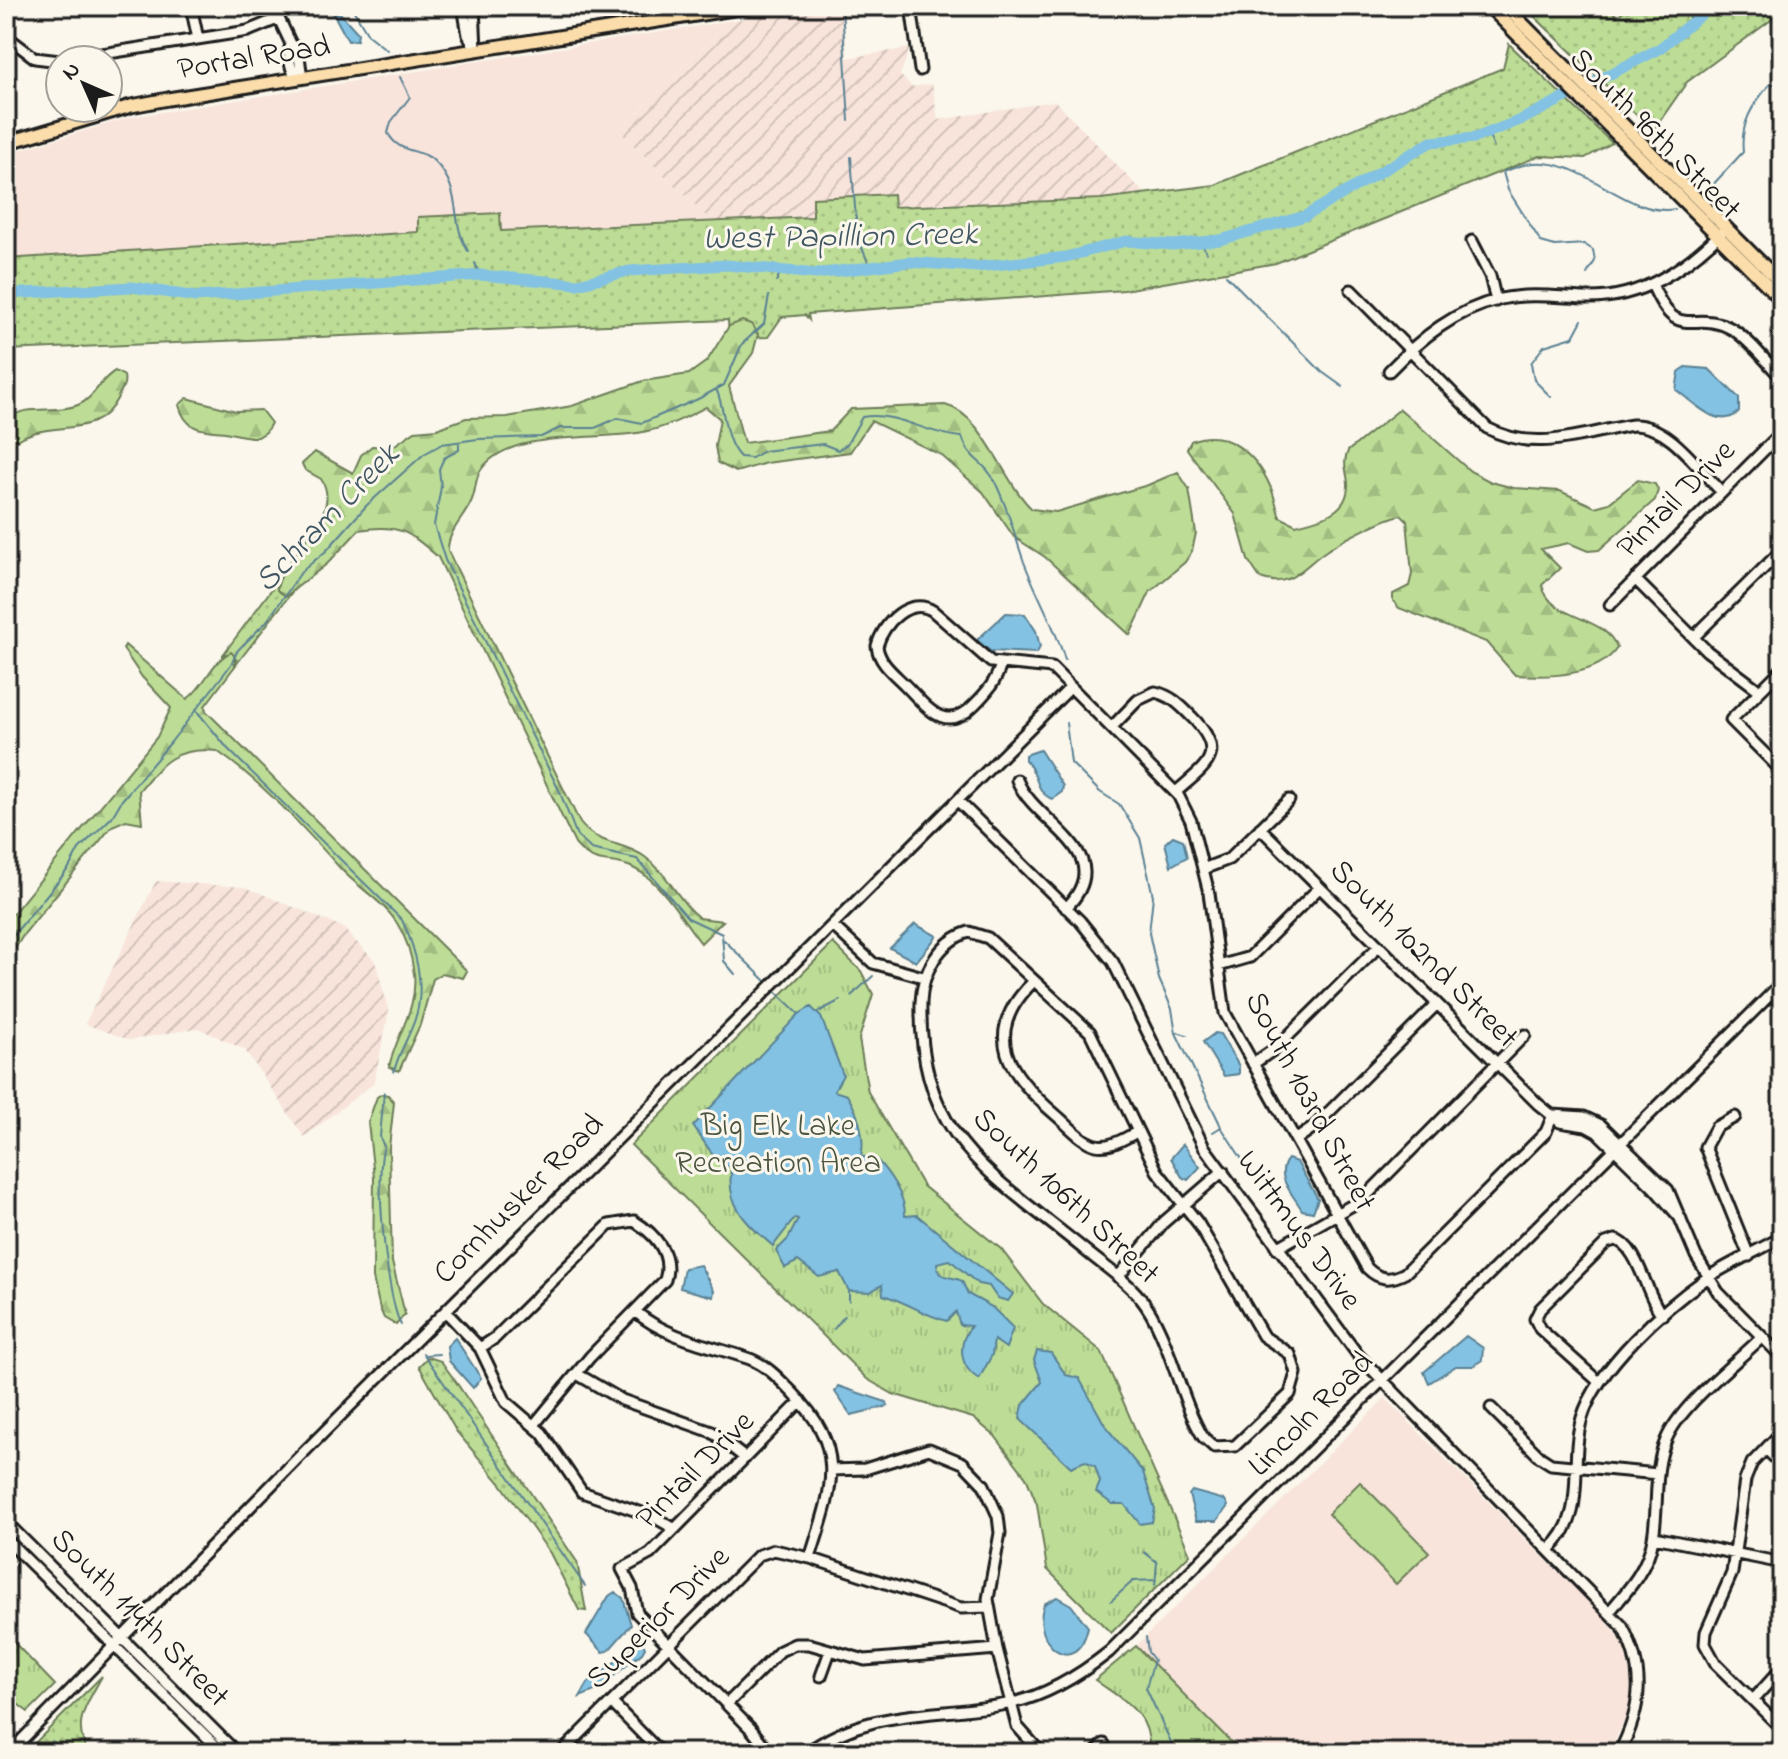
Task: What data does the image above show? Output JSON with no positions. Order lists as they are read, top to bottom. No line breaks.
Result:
{"streets":{"main road":["Portal Road","South 96th Street"],"street":["Pintail Drive","South 102nd Street","South 103rd Street","South 106th Street","Cornhusker Road","Wittmus Drive","Lincoln Road","South 114th Street","Superior Drive"]},"crossings":[["Pintail Drive","Superior Drive"],["South 102nd Street","South 103rd Street"],["South 103rd Street","Cornhusker Road"],["Cornhusker Road","Wittmus Drive"],["Cornhusker Road","South 114th Street"],["Wittmus Drive","Lincoln Road"]],"water":["West Papillion Creek","Schram Creek"],"parks":["Big Elk Lake Recreation Area"],"north":"top left"}
